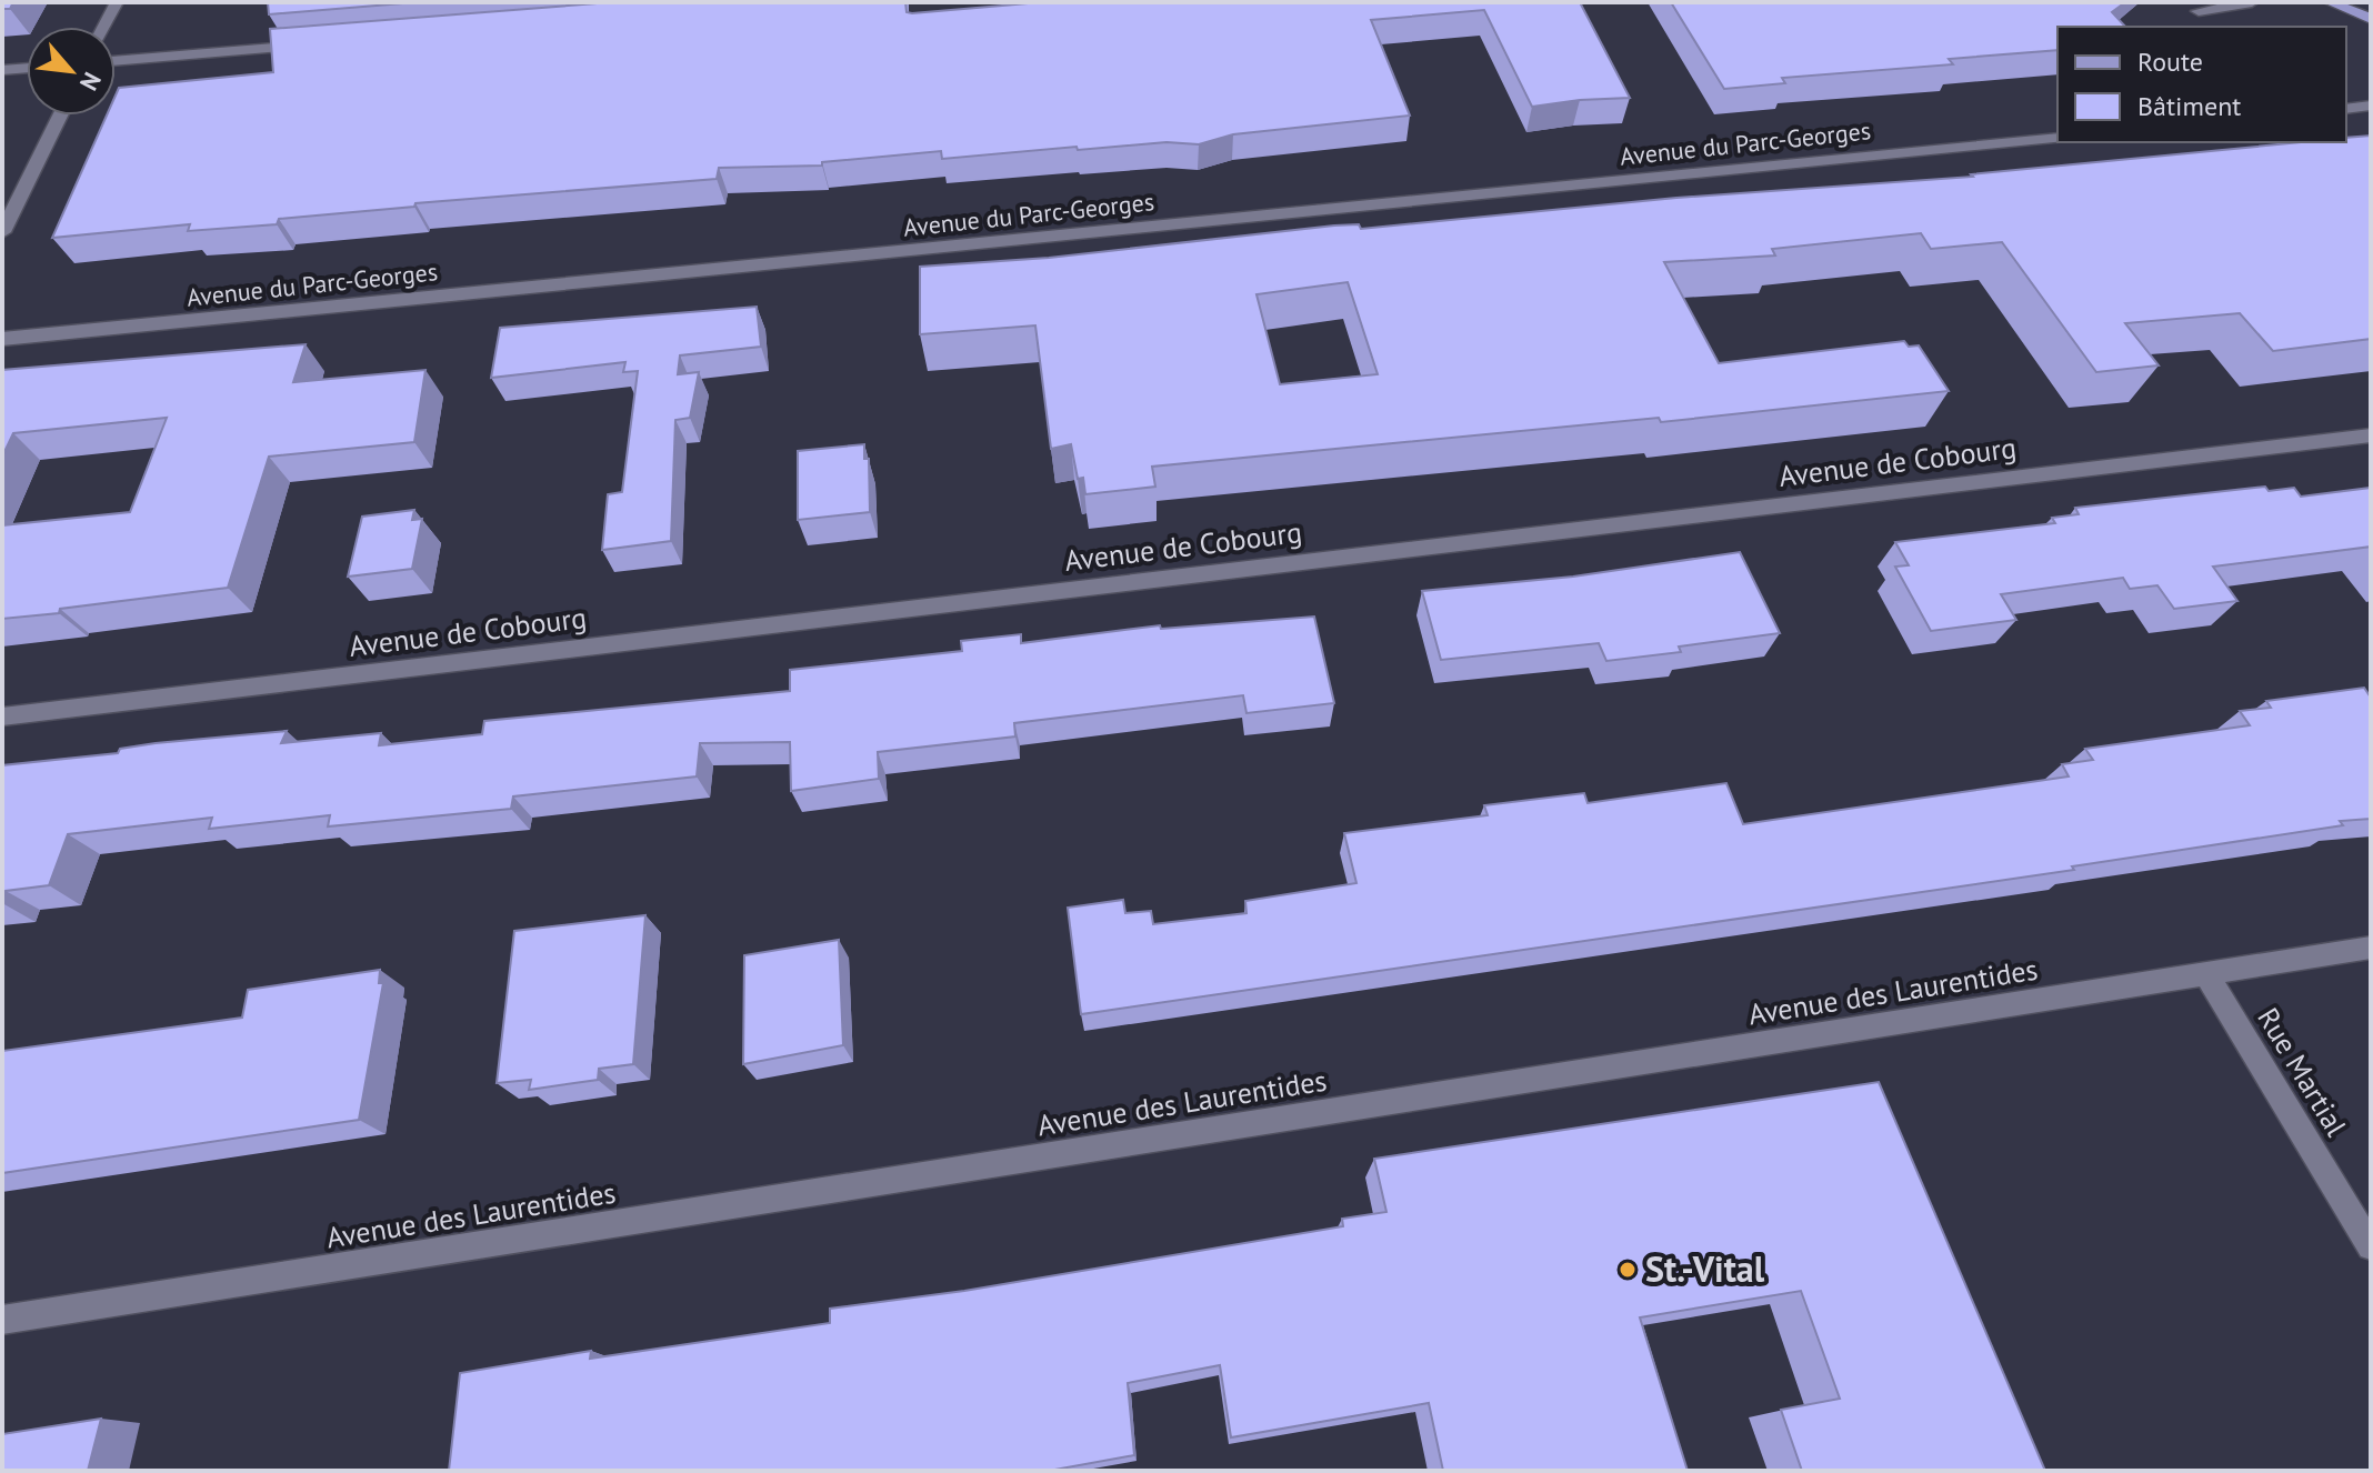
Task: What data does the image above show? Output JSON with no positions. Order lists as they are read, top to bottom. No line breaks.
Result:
{"streets":{"street":["Avenue du Parc-Georges","Avenue de Cobourg","Avenue des Laurentides","Rue Martial"]},"crossings":[["Avenue des Laurentides","Rue Martial"]],"places":["St.-Vital"],"legend":["Route","Bâtiment"],"north":"bottom right"}
